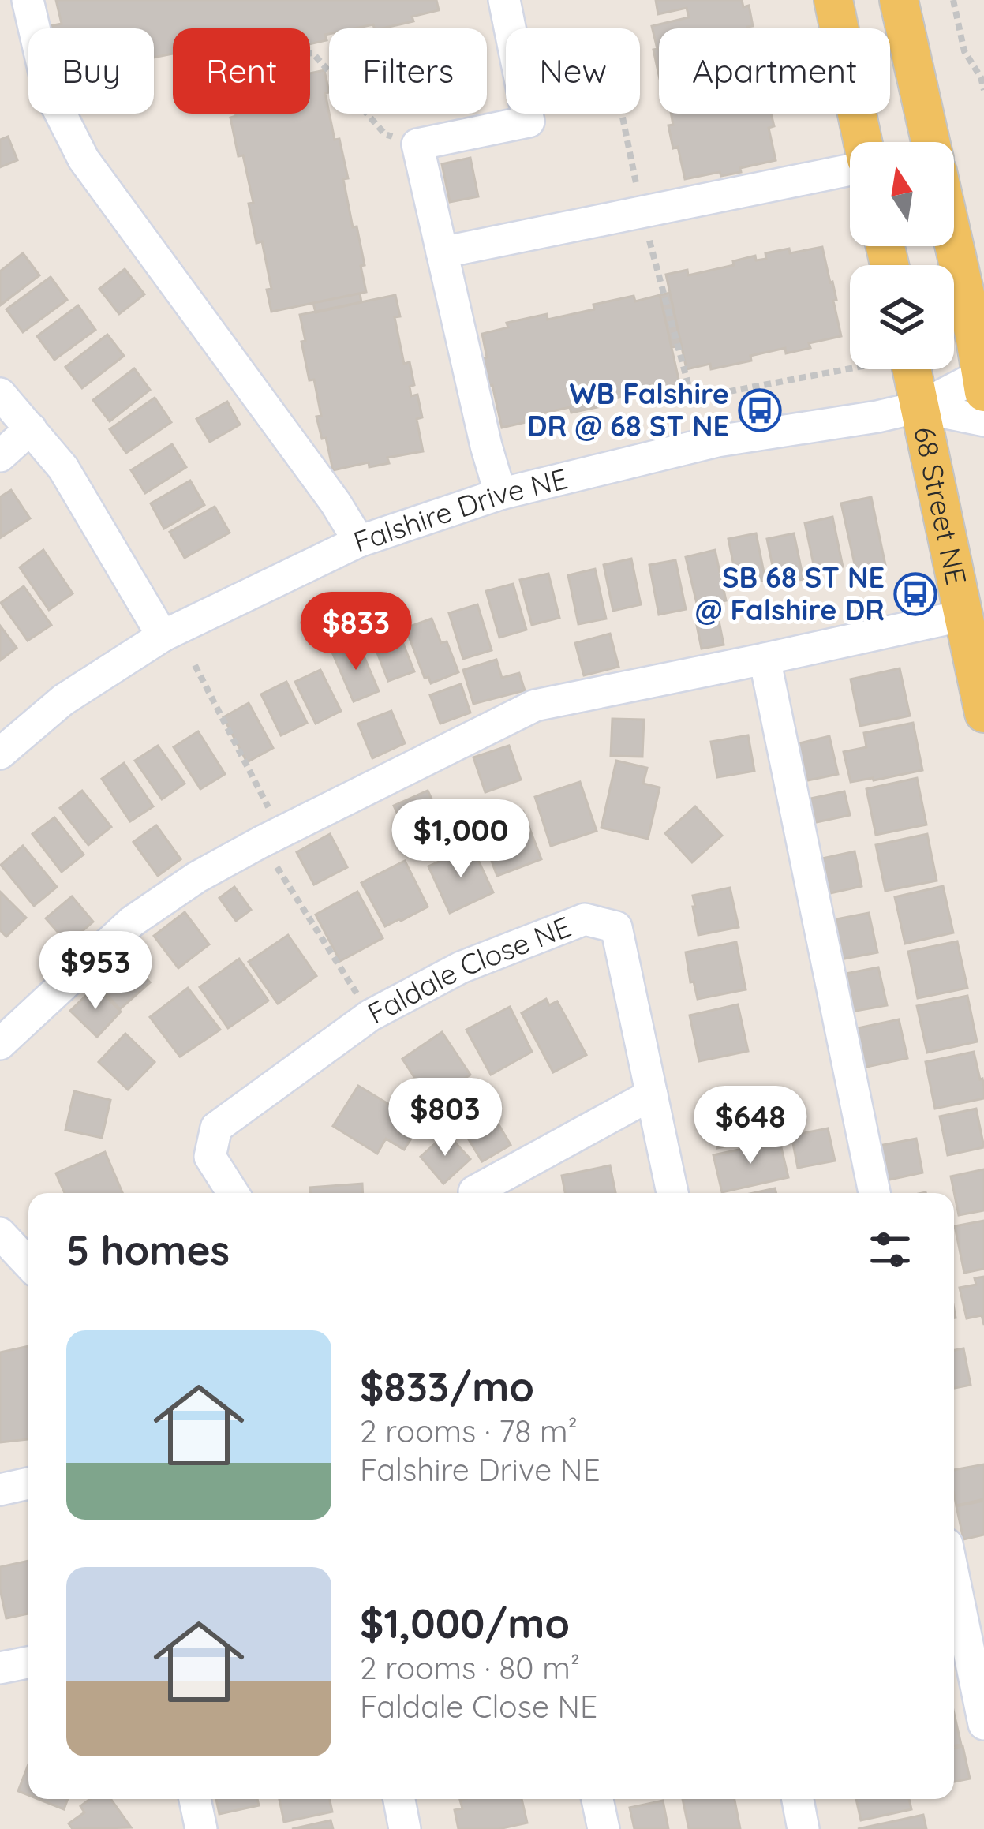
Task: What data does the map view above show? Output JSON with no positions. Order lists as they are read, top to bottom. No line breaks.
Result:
{"streets":{"main road":["68 Street NE"],"street":["Falshire Drive NE","Faldale Close NE"]},"crossings":[["68 Street NE","Falshire Drive NE"]],"places":{"bus stop":["WB Falshire DR @ 68 ST NE","SB 68 ST NE @ Falshire DR"]},"north":"top","page":{"chip":["Buy","Rent","Filters","New","Apartment"],"price":["$833","$1,000","$953","$803","$648"],"heading":"5 homes","list":[{"name":"$833/mo","note":"2 rooms · 78 m² · Falshire Drive NE"},{"name":"$1,000/mo","note":"2 rooms · 80 m² · Faldale Close NE"}]}}
